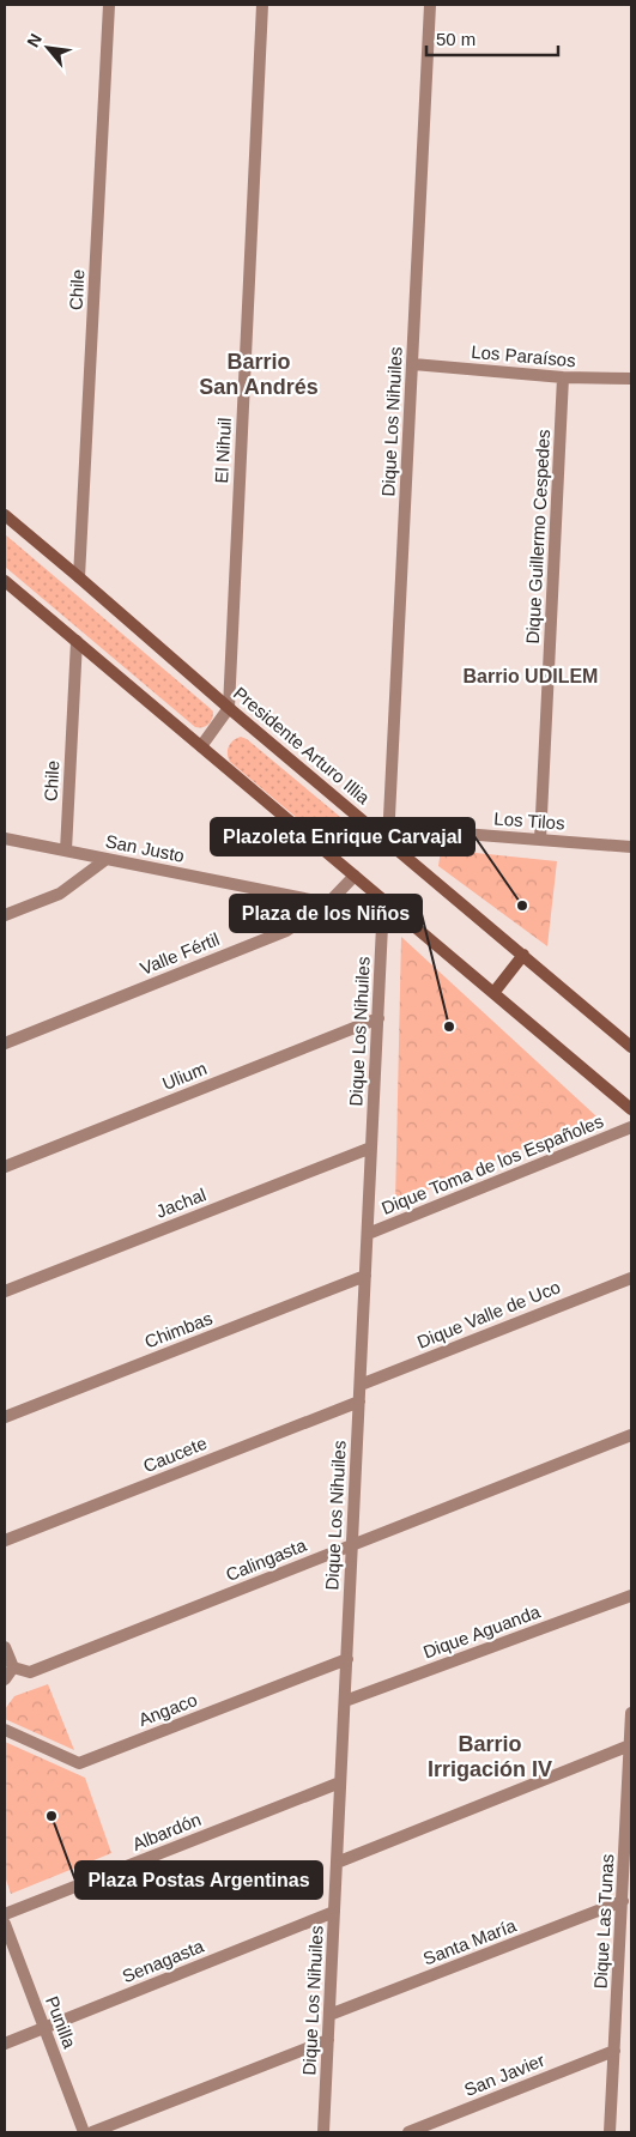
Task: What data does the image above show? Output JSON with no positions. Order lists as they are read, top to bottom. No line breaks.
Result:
{"streets":{"street":["Chile","Los Paraísos","Dique Los Nihuiles","El Nihuil","Dique Guillermo Cespedes","Presidente Arturo Illia","Los Tilos","San Justo","Valle Fértil","Ulium","Dique Toma de los Españoles","Jachal","Dique Valle de Uco","Chimbas","Caucete","Calingasta","Dique Aguanda","Angaco","Albardón","Dique Las Tunas","Santa María","Senagasta","Punilla","San Javier"]},"crossings":[["Chile","Presidente Arturo Illia"],["Chile","San Justo"],["Los Paraísos","Dique Los Nihuiles"],["Los Paraísos","Dique Guillermo Cespedes"],["Dique Los Nihuiles","Presidente Arturo Illia"],["Dique Los Nihuiles","Los Tilos"],["Dique Los Nihuiles","San Justo"],["Dique Los Nihuiles","Ulium"],["Dique Los Nihuiles","Dique Toma de los Españoles"],["Dique Los Nihuiles","Jachal"],["Dique Los Nihuiles","Dique Valle de Uco"],["Dique Los Nihuiles","Chimbas"],["Dique Los Nihuiles","Caucete"],["Dique Los Nihuiles","Calingasta"],["Dique Los Nihuiles","Dique Aguanda"],["Dique Los Nihuiles","Angaco"],["Dique Los Nihuiles","Albardón"],["Dique Los Nihuiles","Santa María"],["Dique Los Nihuiles","Senagasta"],["El Nihuil","Presidente Arturo Illia"],["Dique Guillermo Cespedes","Los Tilos"],["Presidente Arturo Illia","Los Tilos"],["San Justo","Valle Fértil"],["Dique Las Tunas","Santa María"],["Dique Las Tunas","San Javier"],["Senagasta","Punilla"]],"districts":["Barrio San Andrés","Barrio UDILEM","Barrio Irrigación IV"],"places":["Plazoleta Enrique Carvajal","Plaza de los Niños","Plaza Postas Argentinas"],"scale_bar":"50 m","north":"top left"}
